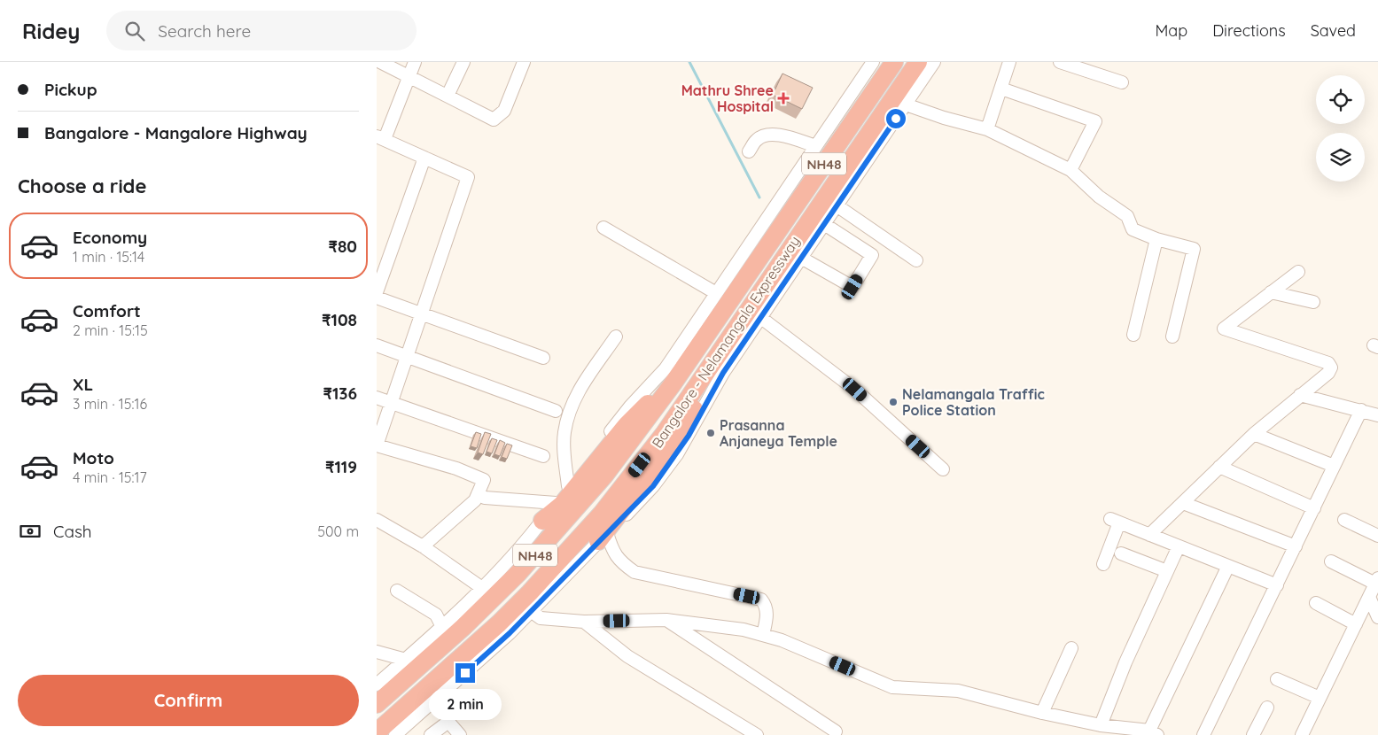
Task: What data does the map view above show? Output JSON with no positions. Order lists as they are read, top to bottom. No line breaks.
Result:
{"streets":{"highway":["NH48","Bangalore - Nelamangala Expressway"]},"places":{"health":["Mathru Shree Hospital"],"other":["Nelamangala Traffic Police Station","Prasanna Anjaneya Temple"]},"page":{"header":"Ridey","search":"Search here","nav":["Map","Directions","Saved"],"banner":["Pickup","Bangalore - Mangalore Highway"],"heading":"Choose a ride","list":[{"name":"Economy","note":"1 min · 15:14","value":"₹80"},{"name":"Comfort","note":"2 min · 15:15","value":"₹108"},{"name":"XL","note":"3 min · 15:16","value":"₹136"},{"name":"Moto","note":"4 min · 15:17","value":"₹119"}],"pay":["Cash","500 m"],"buttons":"Confirm","bubble":"2 min"}}
